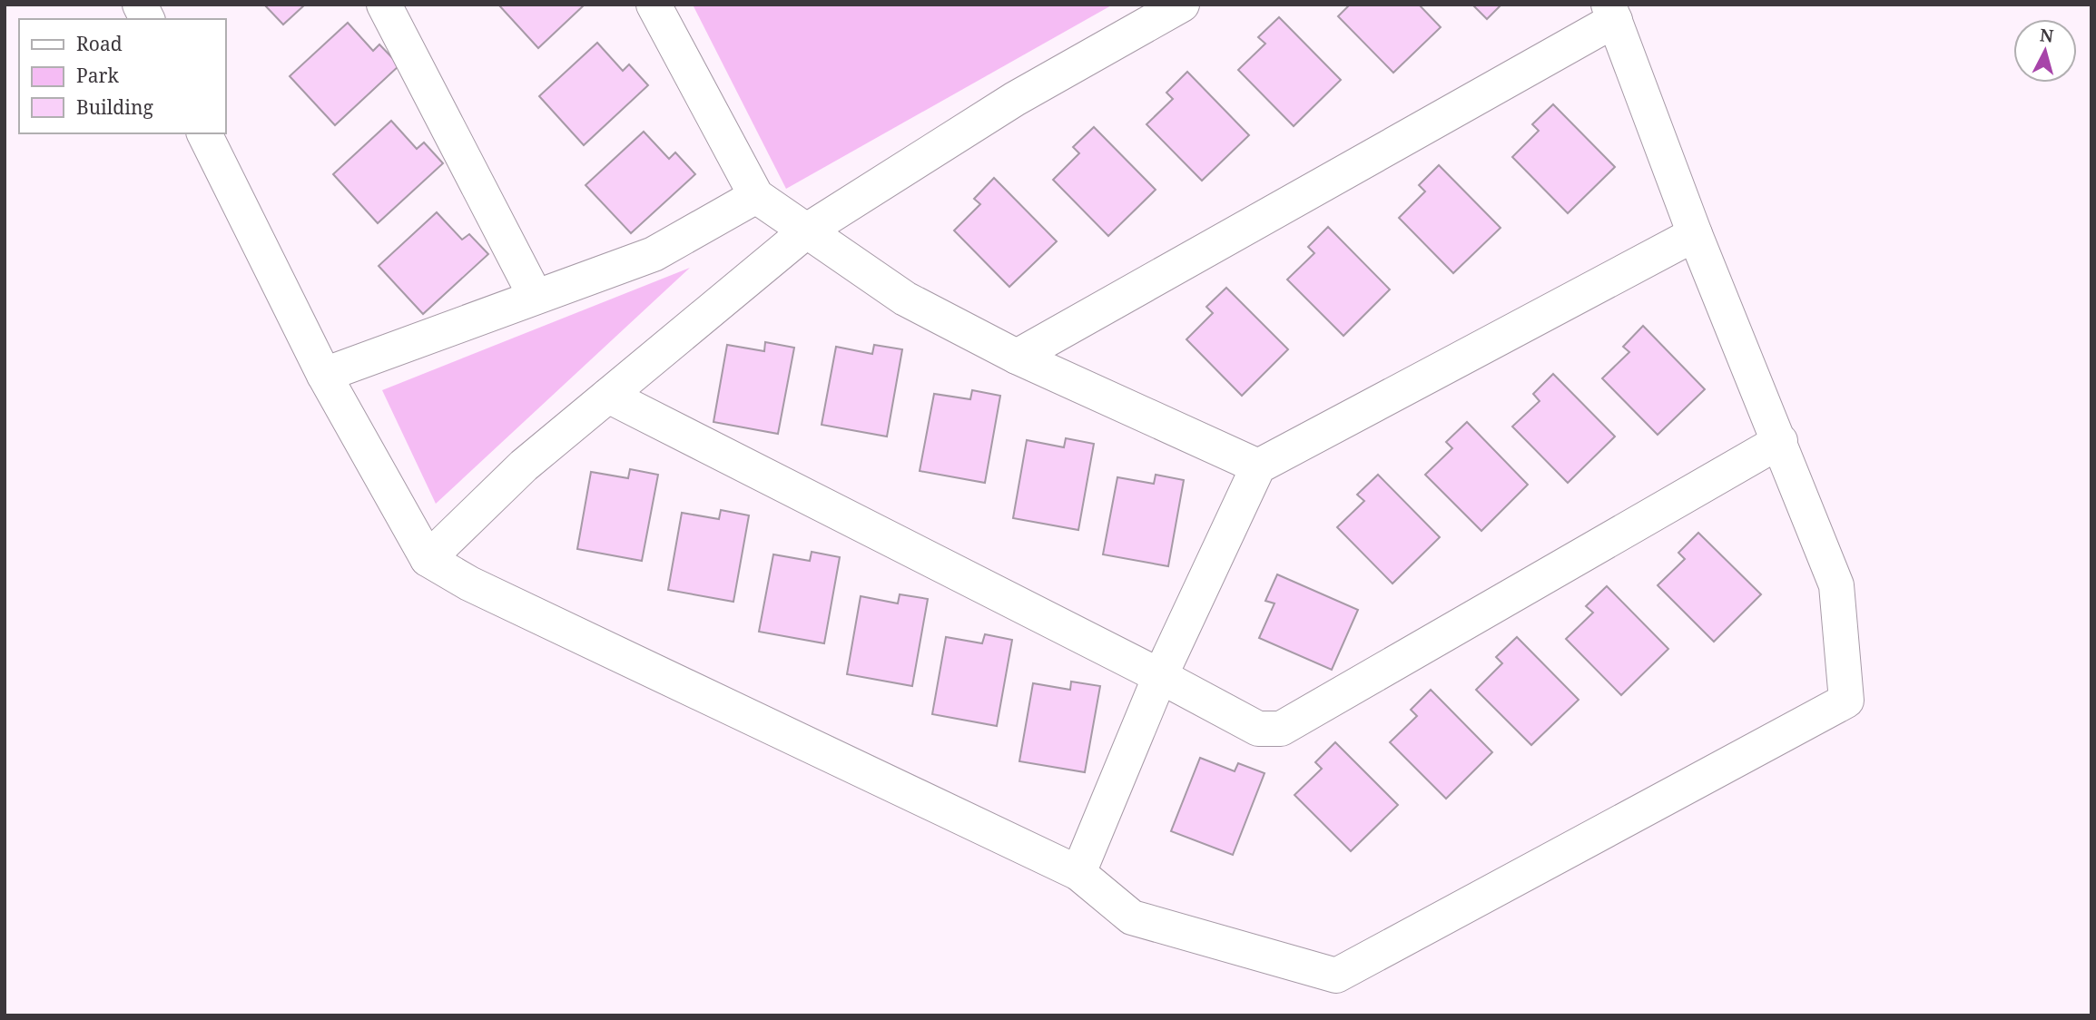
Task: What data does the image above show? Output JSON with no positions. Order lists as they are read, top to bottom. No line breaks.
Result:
{"legend":["Road","Park","Building"],"north":"top"}
